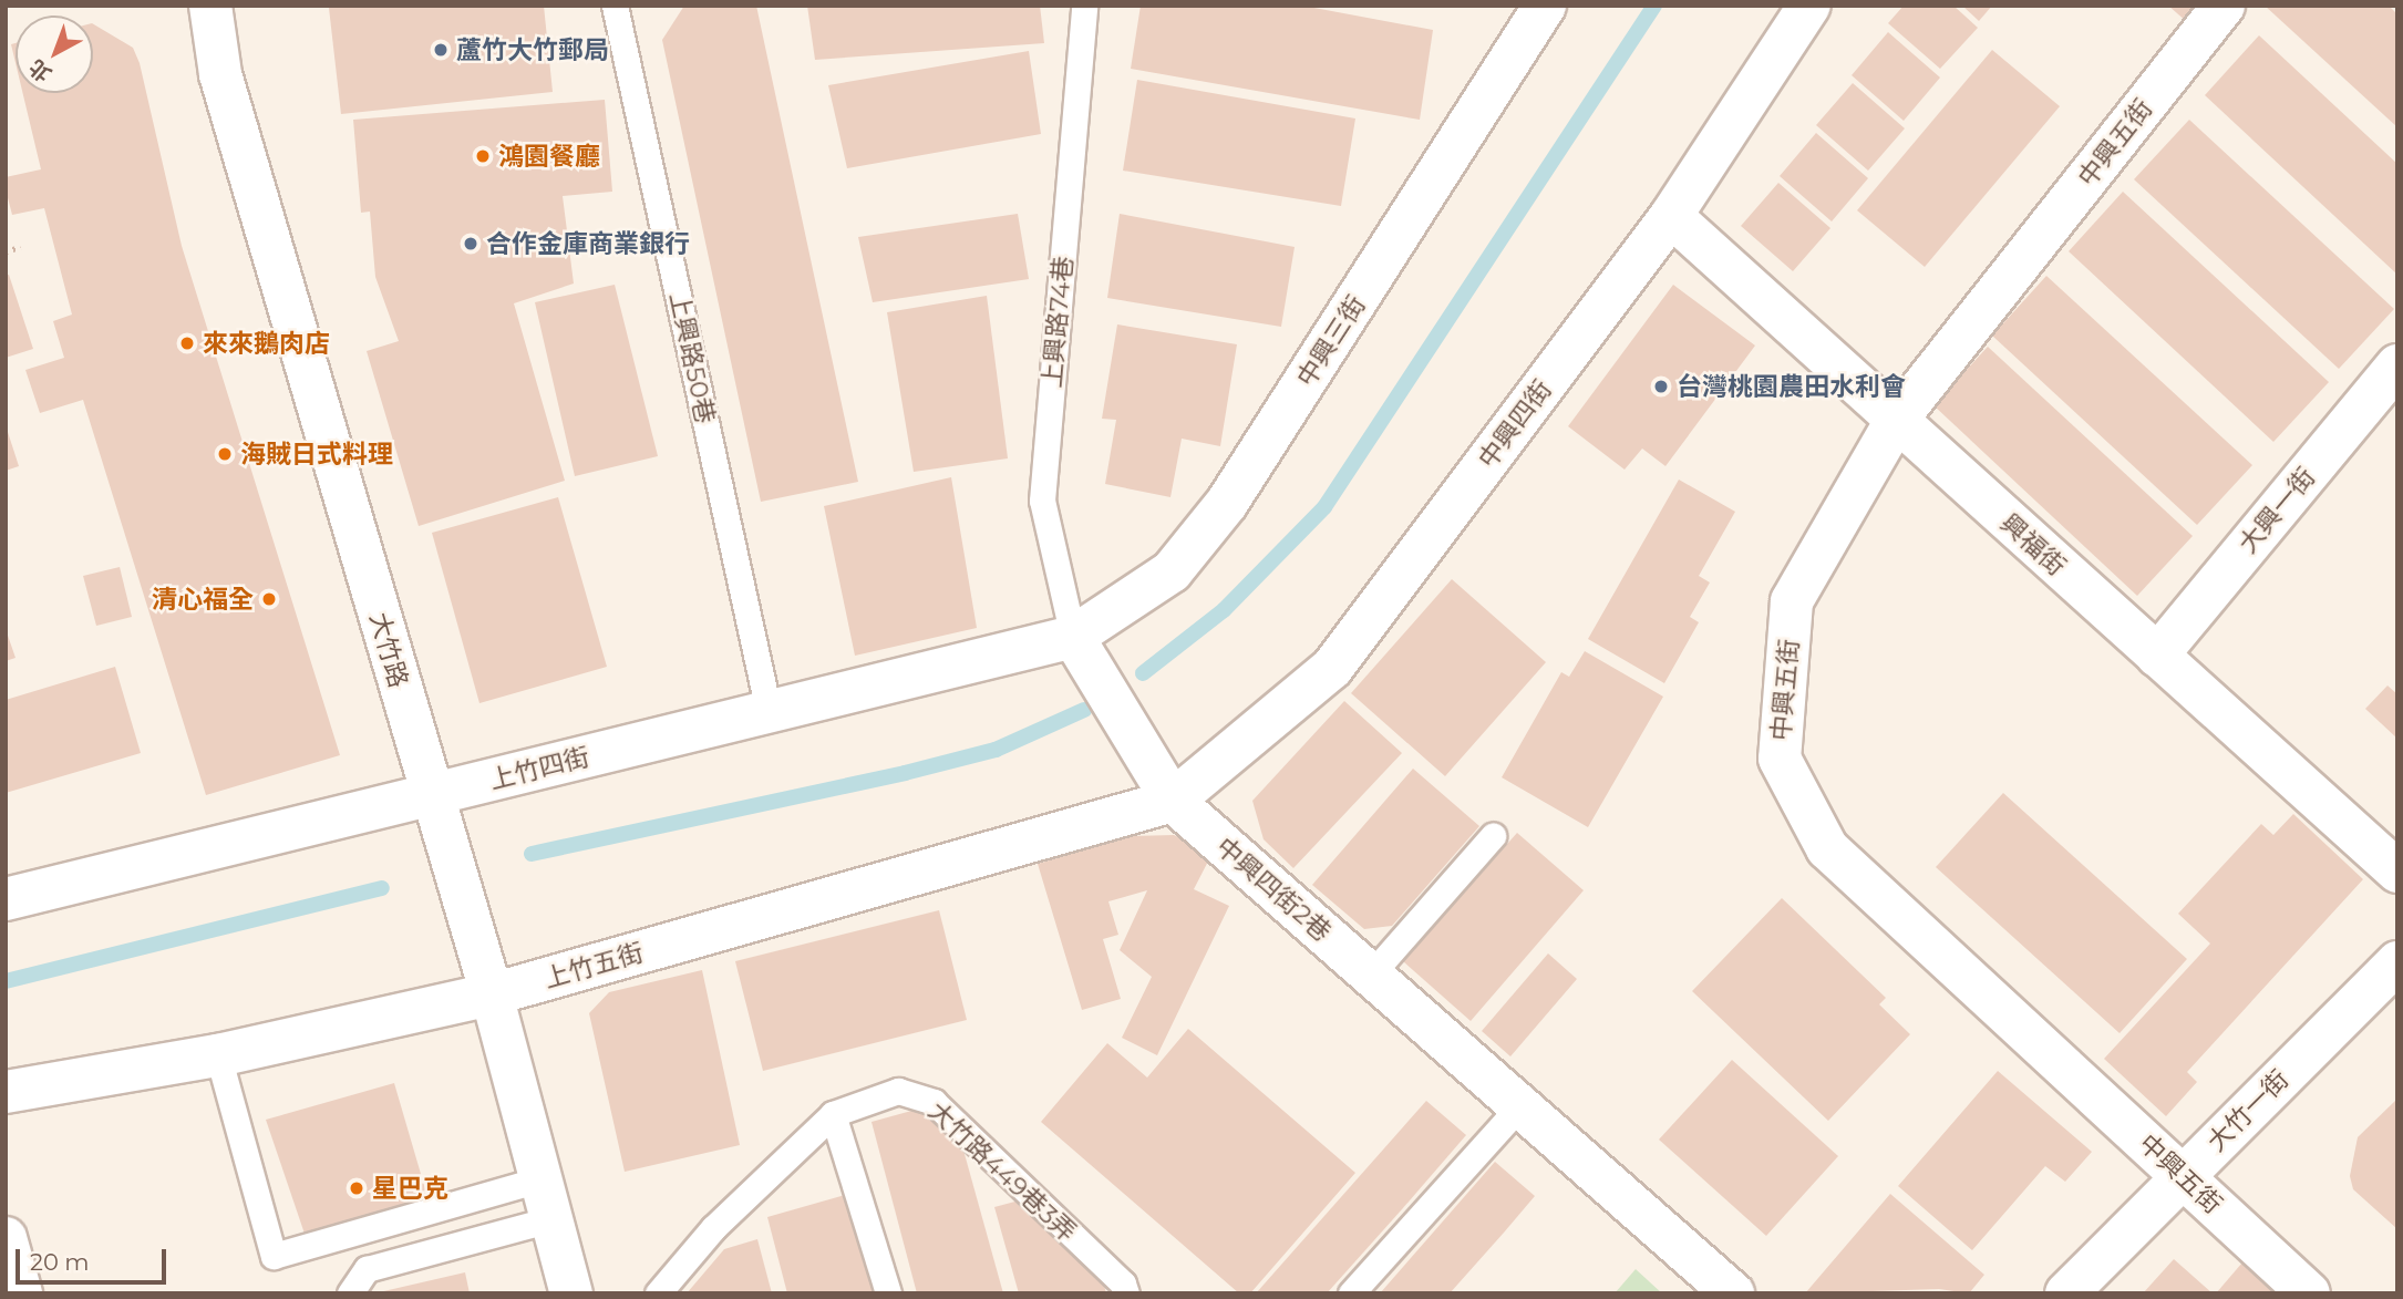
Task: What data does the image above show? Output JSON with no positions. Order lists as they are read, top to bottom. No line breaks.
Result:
{"streets":{"street":["中興五街","中興三街","中興四街","大興一街","興福街","大竹路","上竹四街","中興四街2巷","上竹五街","大竹一街"],"lane":["上興路74巷","上興路50巷","大竹路449巷3弄"]},"crossings":[["中興五街","興福街"],["中興五街","大竹一街"],["上興路74巷","中興三街"],["上興路74巷","上竹四街"],["上興路74巷","中興四街2巷"],["中興三街","上竹四街"],["中興三街","中興四街2巷"],["上興路50巷","上竹四街"],["中興四街","興福街"],["中興四街","中興四街2巷"],["中興四街","上竹五街"],["大興一街","興福街"],["大竹路","上竹四街"],["大竹路","上竹五街"],["上竹四街","中興四街2巷"],["中興四街2巷","上竹五街"]],"places":["蘆竹大竹郵局","鴻園餐廳","合作金庫商業銀行","來來鵝肉店","台灣桃園農田水利會","海賊日式料理","清心福全","星巴克"],"scale_bar":"20 m","north":"bottom left"}
